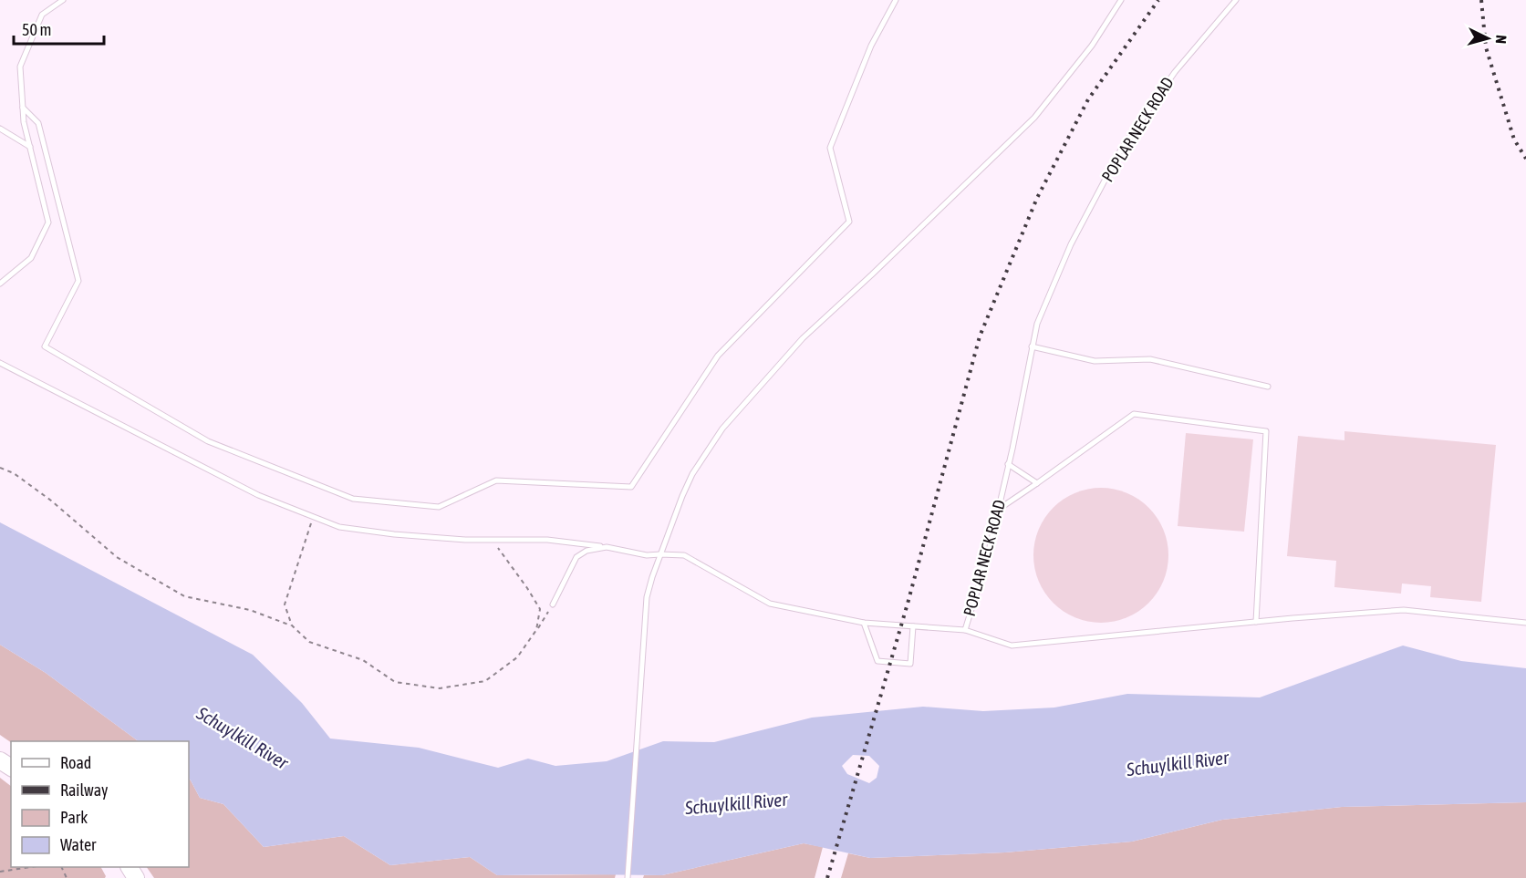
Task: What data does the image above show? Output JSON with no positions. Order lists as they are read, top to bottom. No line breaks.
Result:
{"streets":{"lane":["POPLAR NECK ROAD"]},"water":["Schuylkill River"],"legend":["Road","Railway","Park","Water"],"scale_bar":"50 m","north":"right"}
